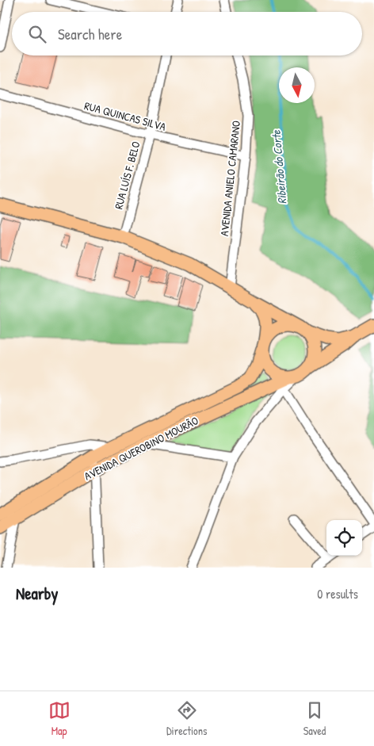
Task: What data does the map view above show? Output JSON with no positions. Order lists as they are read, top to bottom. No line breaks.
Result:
{"streets":{"main road":["AVENIDA QUEROBINO MOURÃO"],"street":["RUA QUINCAS SILVA","RUA LUÍS F. BELO","AVENIDA ANIELO CAMARANO"]},"crossings":[["RUA QUINCAS SILVA","RUA LUÍS F. BELO"],["RUA QUINCAS SILVA","AVENIDA ANIELO CAMARANO"]],"water":["Ribeirão do Corte"],"north":"bottom","page":{"search":"Search here","heading":["Nearby","0 results"],"nav":["Map","Directions","Saved"]}}
